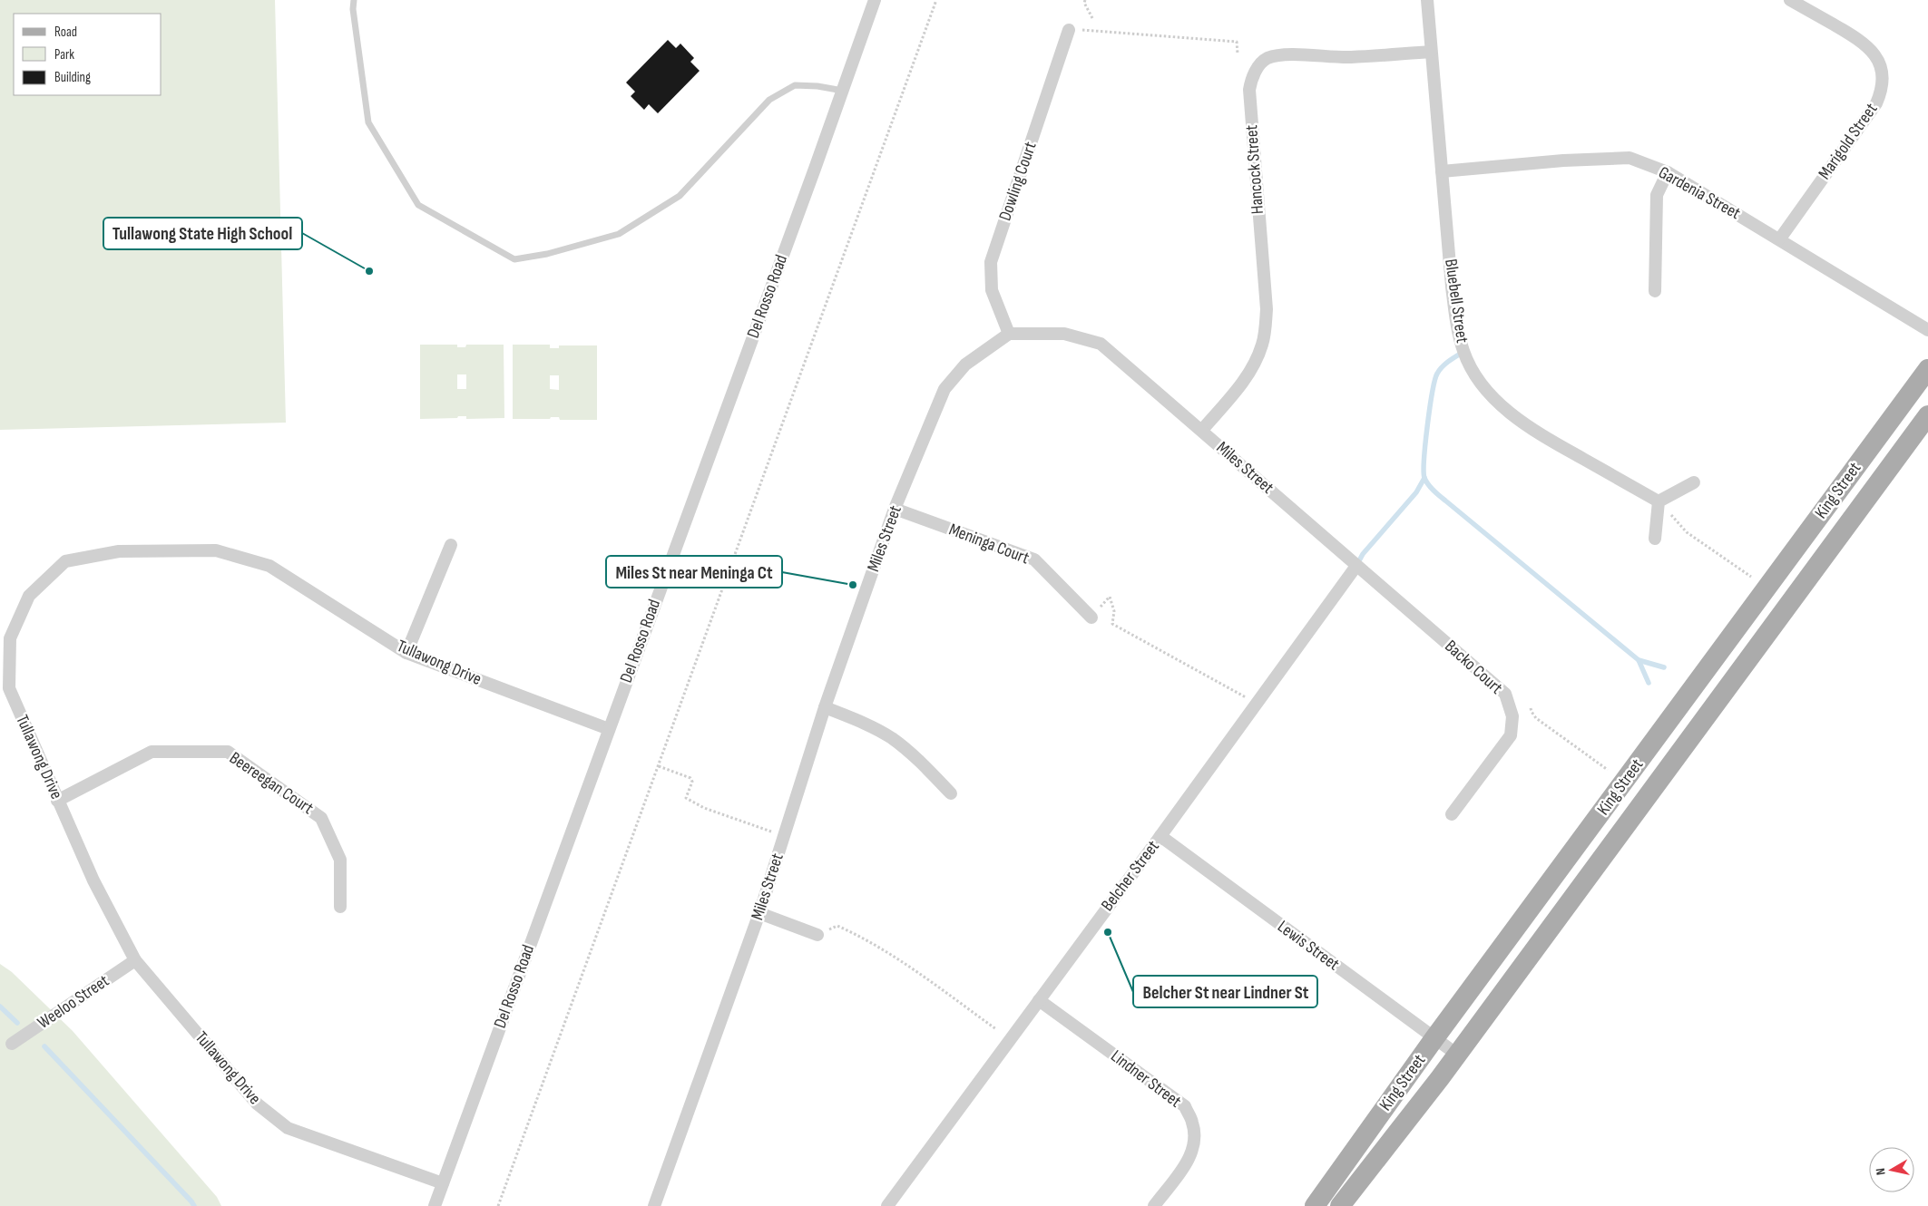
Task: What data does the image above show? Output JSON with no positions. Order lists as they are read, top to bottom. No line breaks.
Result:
{"streets":{"main road":["King Street"],"street":["Marigold Street","Hancock Street","Dowling Court","Gardenia Street","Del Rosso Road","Bluebell Street","Miles Street","Meninga Court","Tullawong Drive","Backo Court","Beereegan Court","Belcher Street","Lewis Street","Weeloo Street","Lindner Street"]},"crossings":[["Marigold Street","Gardenia Street"],["Hancock Street","Bluebell Street"],["Hancock Street","Miles Street"],["Dowling Court","Miles Street"],["Gardenia Street","Bluebell Street"],["Del Rosso Road","Tullawong Drive"],["Miles Street","Meninga Court"],["Miles Street","Backo Court"],["Miles Street","Belcher Street"],["King Street","Lewis Street"],["Tullawong Drive","Beereegan Court"],["Tullawong Drive","Weeloo Street"],["Backo Court","Belcher Street"],["Belcher Street","Lewis Street"],["Belcher Street","Lindner Street"]],"places":["Tullawong State High School","Miles St near Meninga Ct","Belcher St near Lindner St"],"legend":["Road","Park","Building"],"north":"left"}
